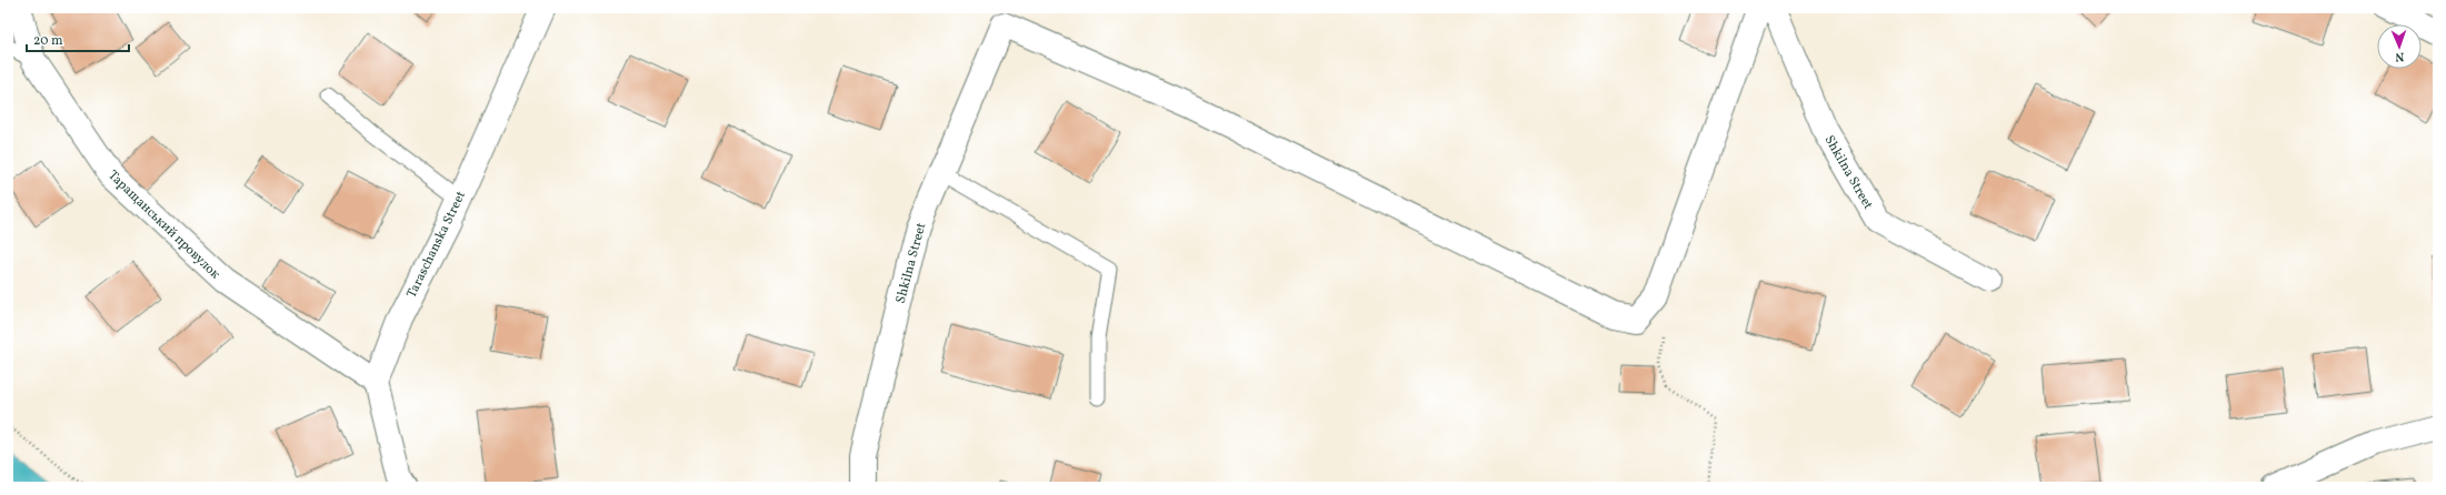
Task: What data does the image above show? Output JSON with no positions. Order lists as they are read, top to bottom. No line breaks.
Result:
{"streets":{"street":["Shkilna Street","Таращанський провулок","Taraschanska Street"]},"crossings":[["Таращанський провулок","Taraschanska Street"]],"scale_bar":"20 m","north":"bottom"}
